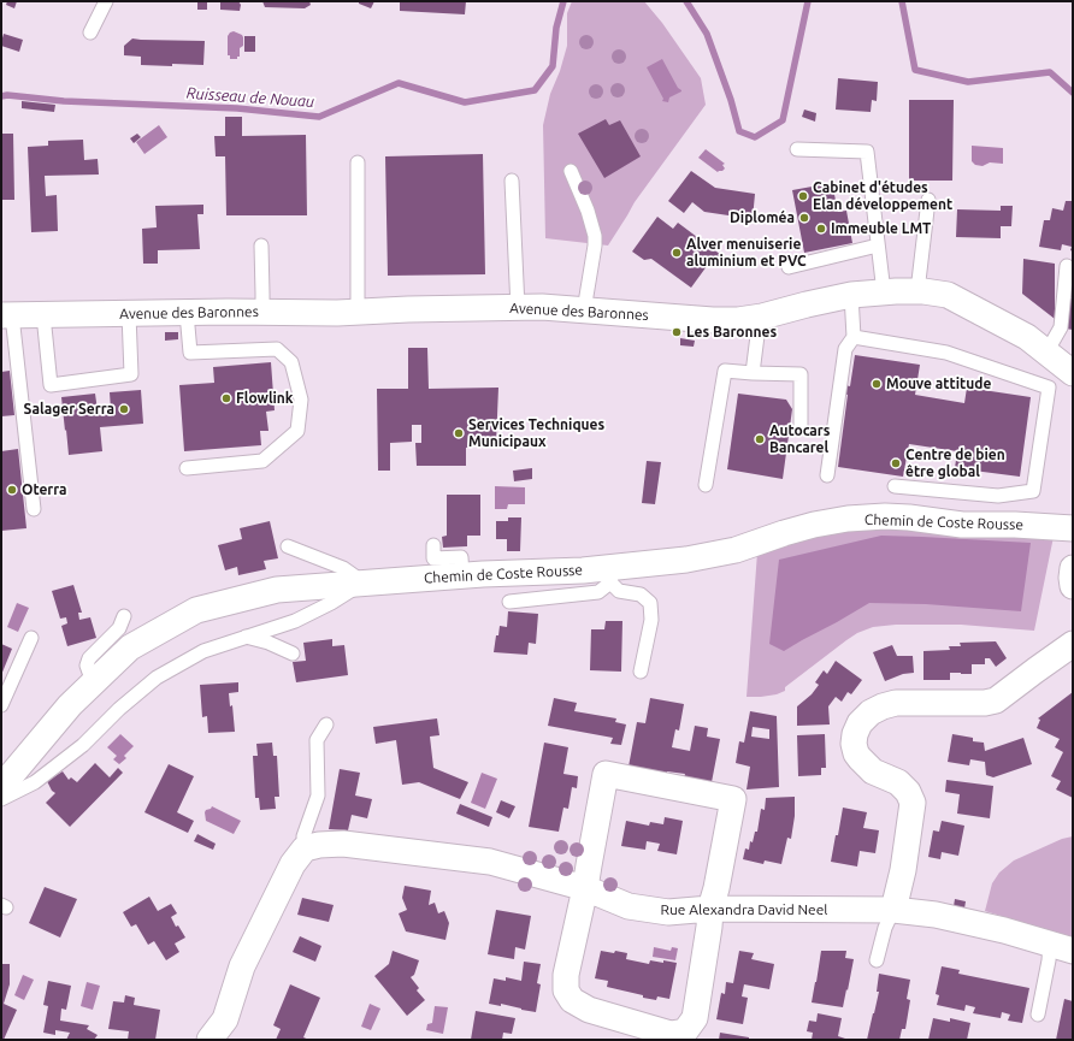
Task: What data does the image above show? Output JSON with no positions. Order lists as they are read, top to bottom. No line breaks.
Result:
{"streets":{"street":["Avenue des Baronnes","Chemin de Coste Rousse","Rue Alexandra David Neel"]},"water":["Ruisseau de Nouau"],"places":["Cabinet d'études Elan développement","Diploméa","Immeuble LMT","Alver menuiserie aluminium et PVC","Les Baronnes","Mouve attitude","Flowlink","Salager Serra","Services Techniques Municipaux","Autocars Bancarel","Centre de bien être global","Oterra"]}
